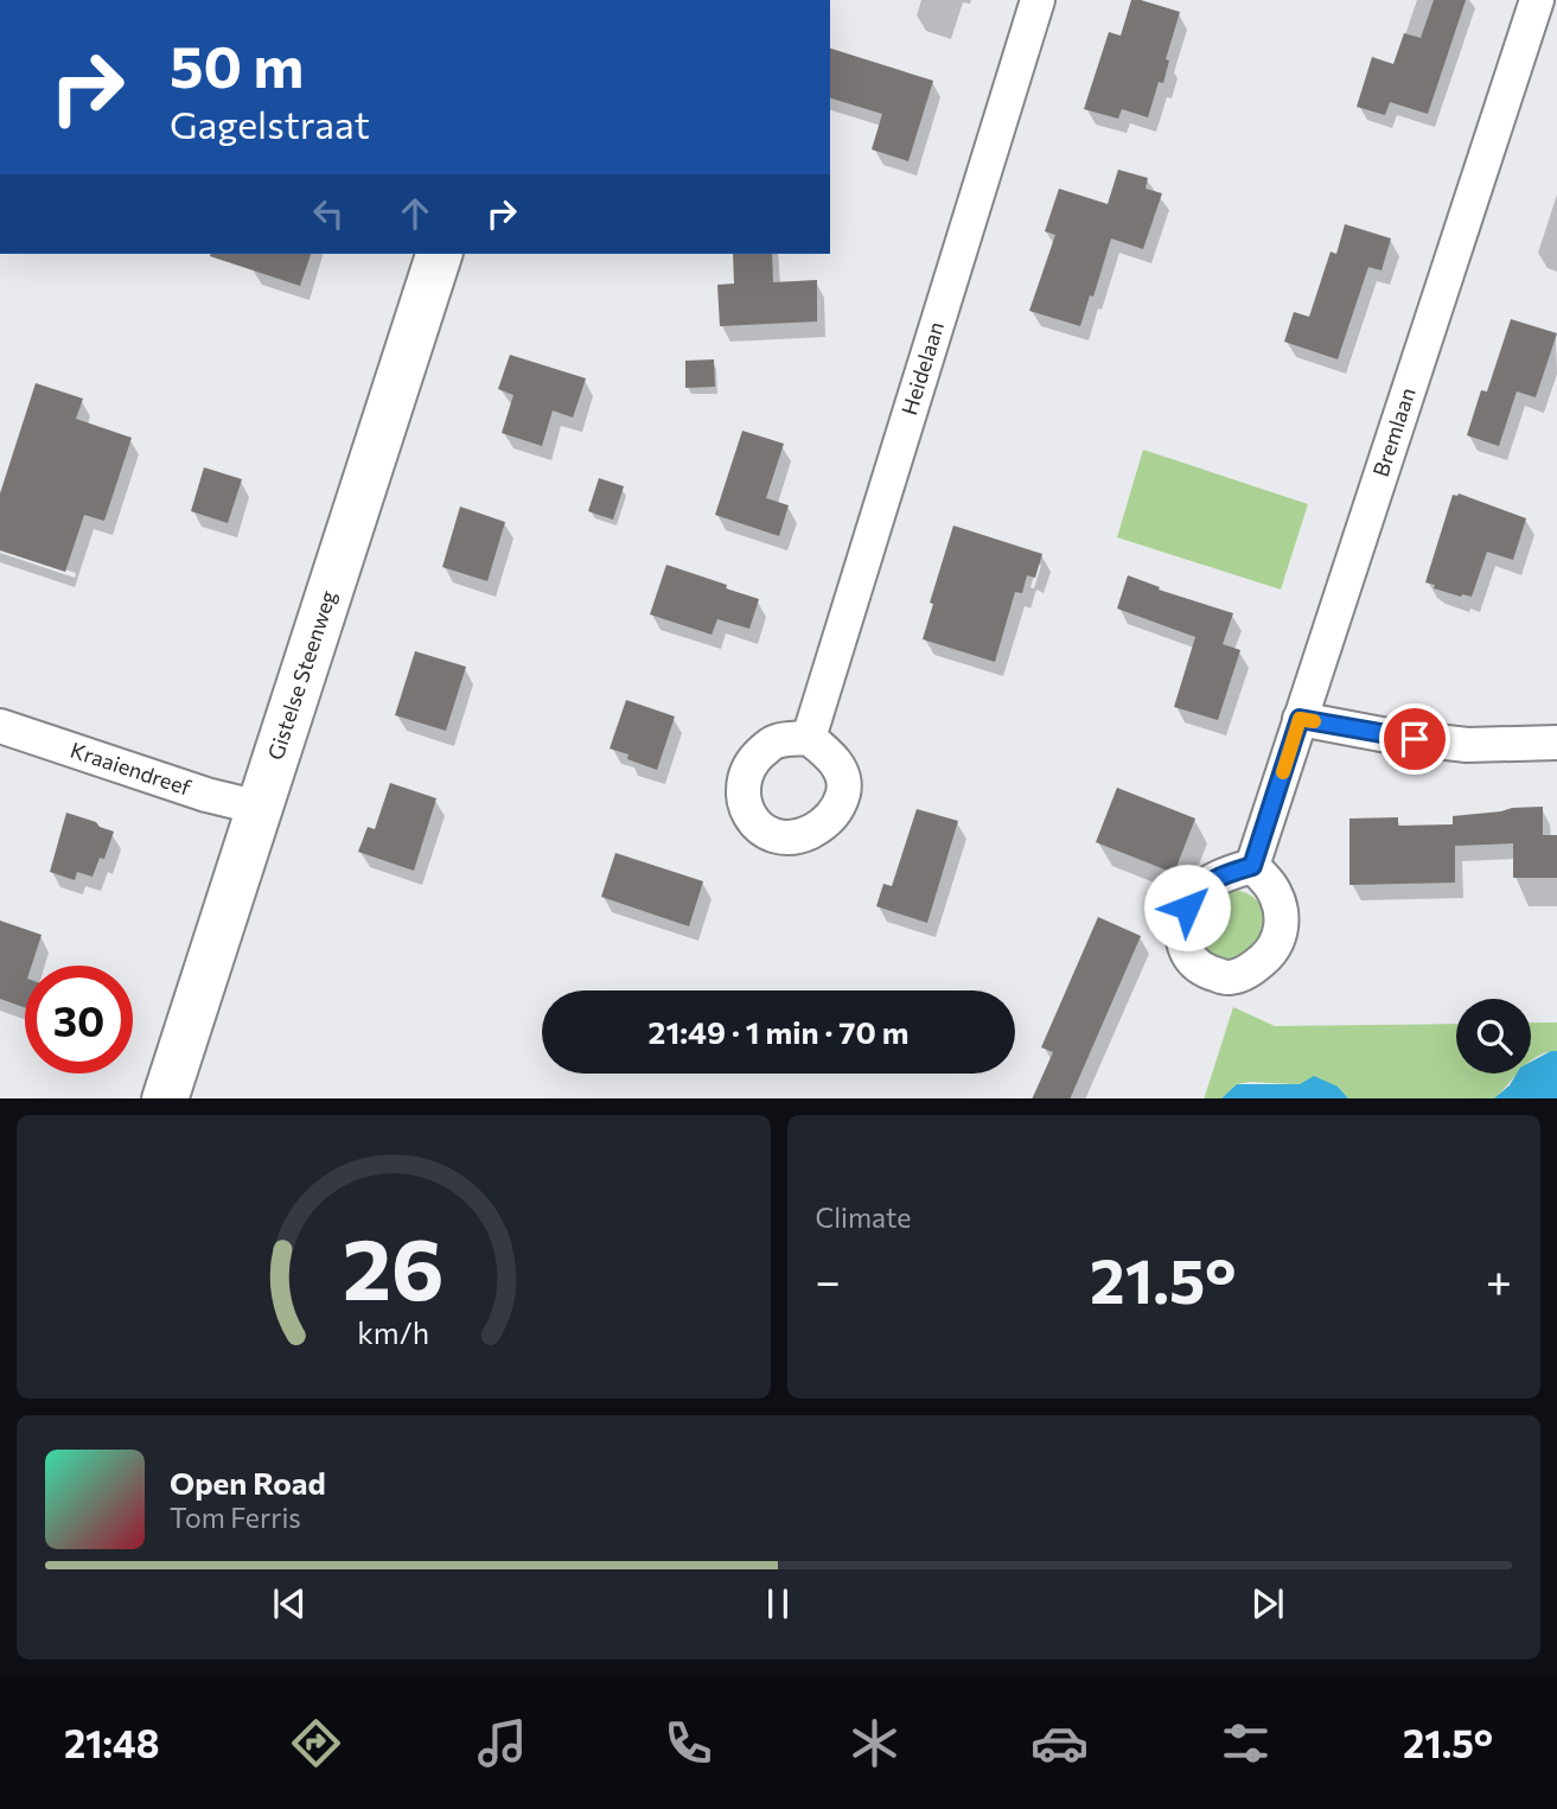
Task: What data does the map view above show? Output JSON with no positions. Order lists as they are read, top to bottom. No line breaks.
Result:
{"streets":{"main road":["Gistelse Steenweg"],"street":["Heidelaan","Bremlaan","Kraaiendreef"]},"crossings":[["Gistelse Steenweg","Kraaiendreef"]],"page":{"turn":["50 m","Gagelstraat"],"limit":"30","trip":"21:49 · 1 min · 70 m","tile":"Climate","heat":["−","21.5°","+"],"song":["Open Road","Tom Ferris"],"tabs":["21:48","21.5°"],"gauge":["26","km/h"]}}
